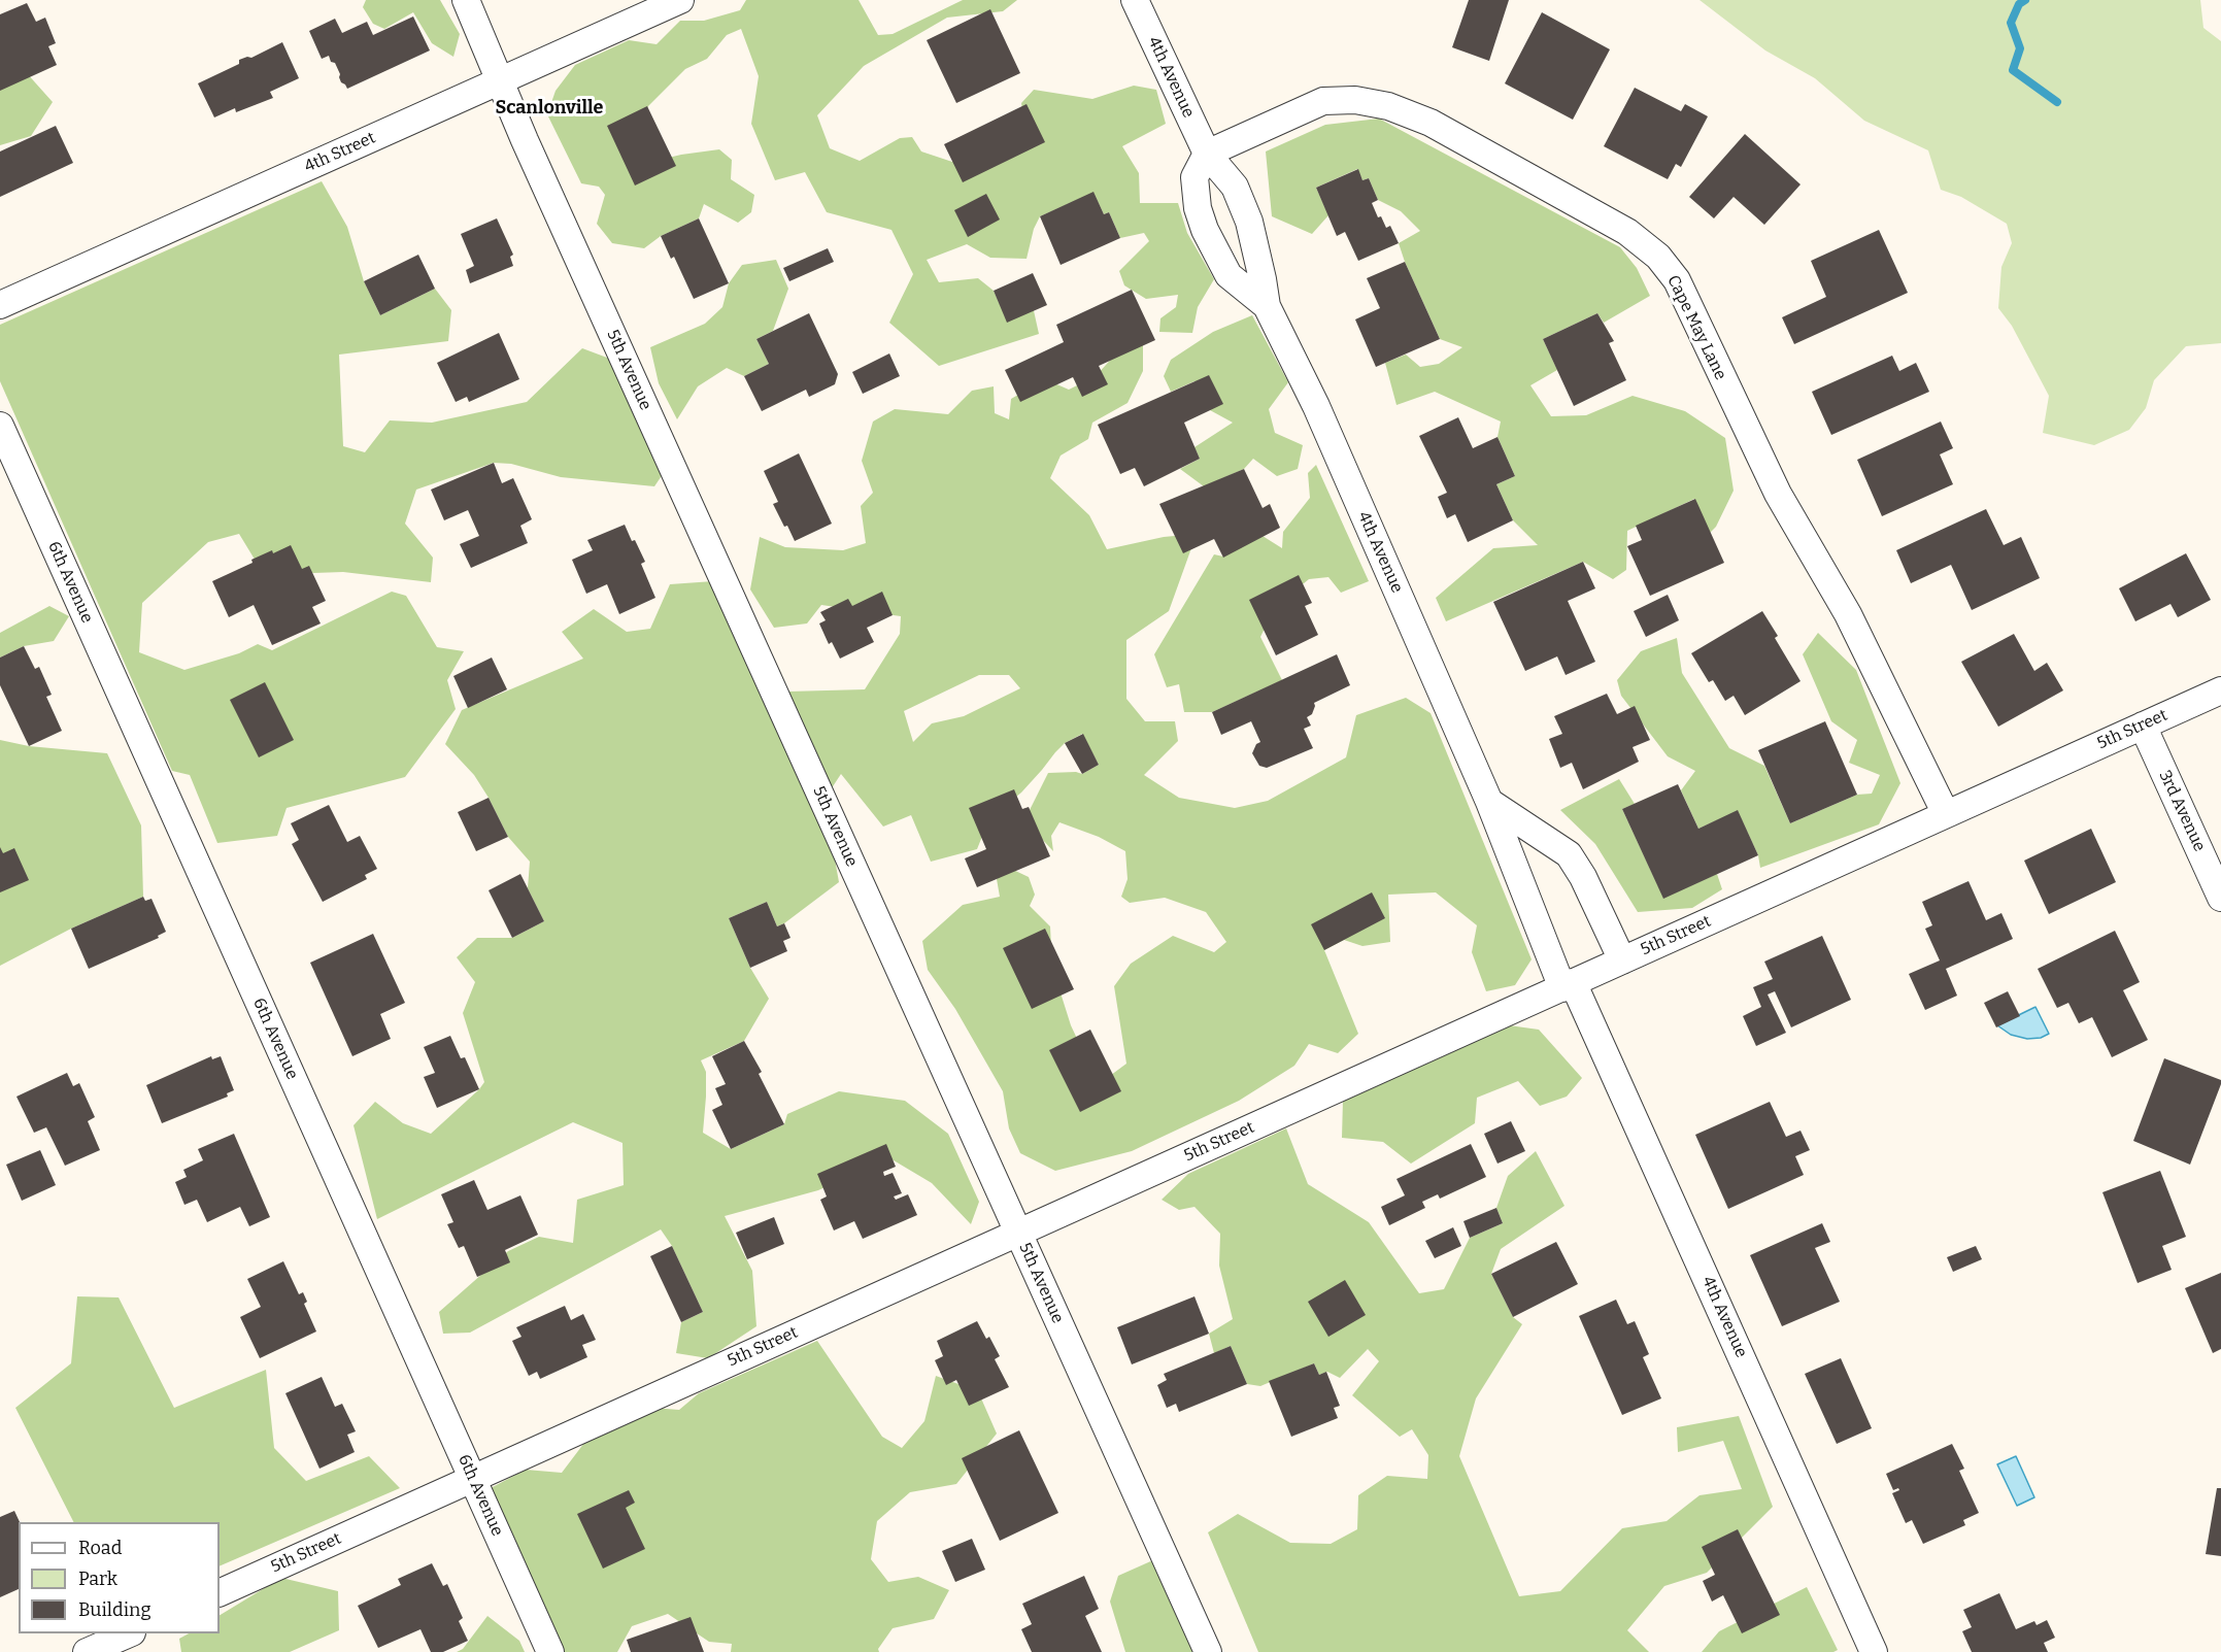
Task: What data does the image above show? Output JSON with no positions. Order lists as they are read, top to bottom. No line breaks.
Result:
{"streets":{"street":["4th Avenue","4th Street","Cape May Lane","5th Avenue","6th Avenue","5th Street","3rd Avenue"]},"crossings":[["4th Avenue","Cape May Lane"],["4th Avenue","5th Street"],["4th Street","5th Avenue"],["Cape May Lane","5th Street"],["5th Avenue","5th Street"],["6th Avenue","5th Street"],["5th Street","3rd Avenue"]],"districts":["Scanlonville"],"legend":["Road","Park","Building"]}
